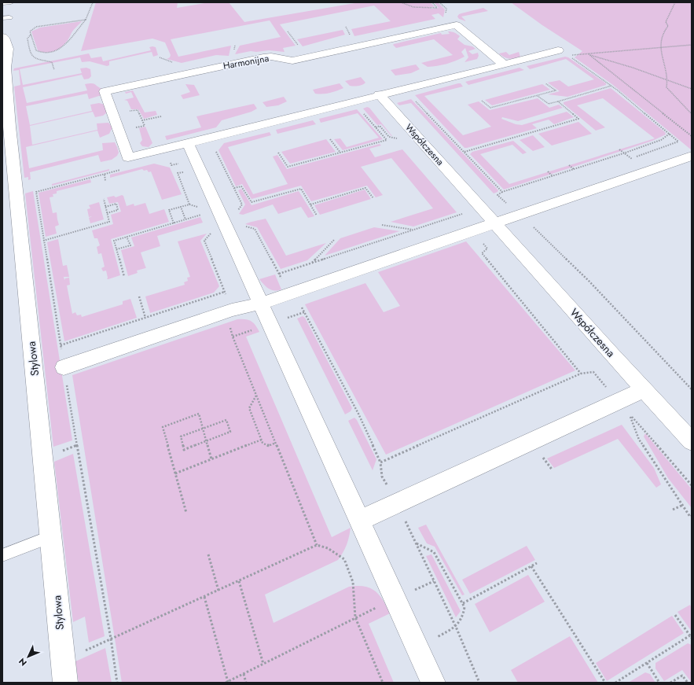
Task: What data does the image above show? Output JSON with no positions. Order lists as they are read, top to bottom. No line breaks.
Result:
{"streets":{"street":["Harmonijna","Współczesna","Stylowa"]},"north":"bottom left"}
